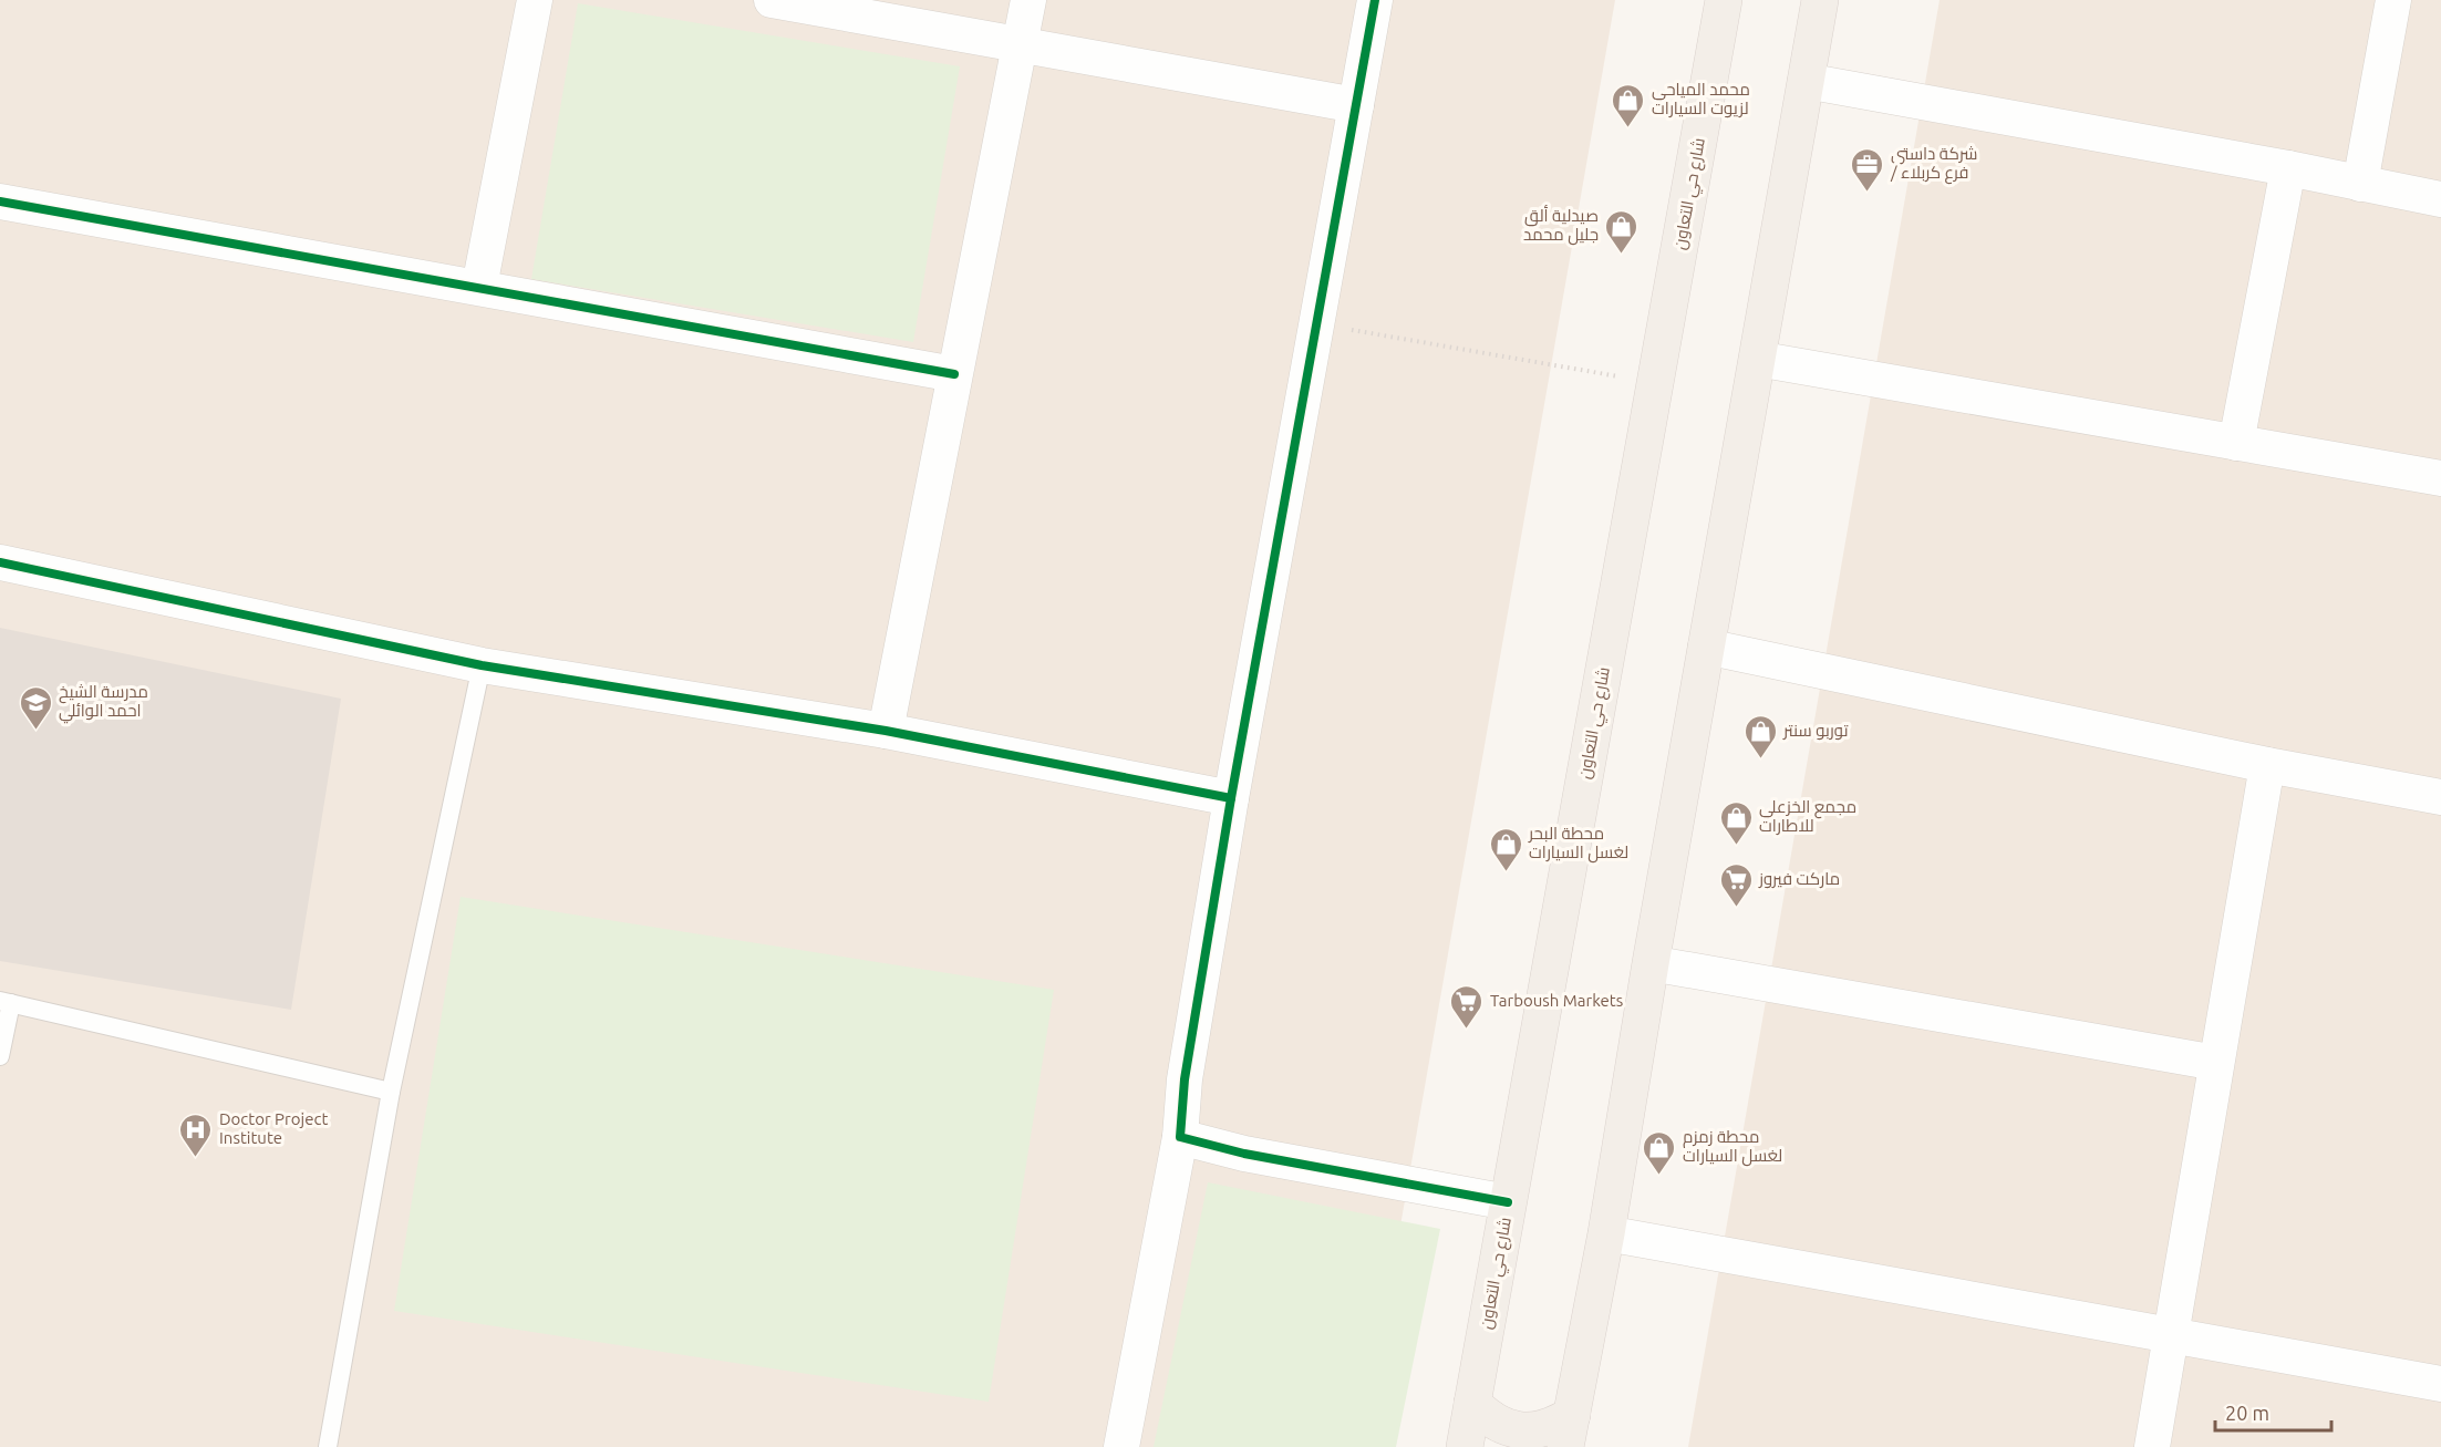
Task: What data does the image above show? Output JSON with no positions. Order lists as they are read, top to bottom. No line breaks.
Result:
{"streets":{"main road":["شارع حي التعاون"]},"places":{"shop":["محمد المياحي لزيوت السيارات","صيدلية ألق جليل محمد","توربو سنتر","مجمع الخزعلي للاطارات","محطة البحر لغسل السيارات","محطة زمزم لغسل السيارات"],"office":["شركة داستي / فرع كربلاء"],"school or university":["مدرسة الشيخ احمد الوائلي"],"supermarket":["ماركت فيروز","Tarboush Markets"],"hospital":["Doctor Project Institute"]},"scale_bar":"20 m"}
